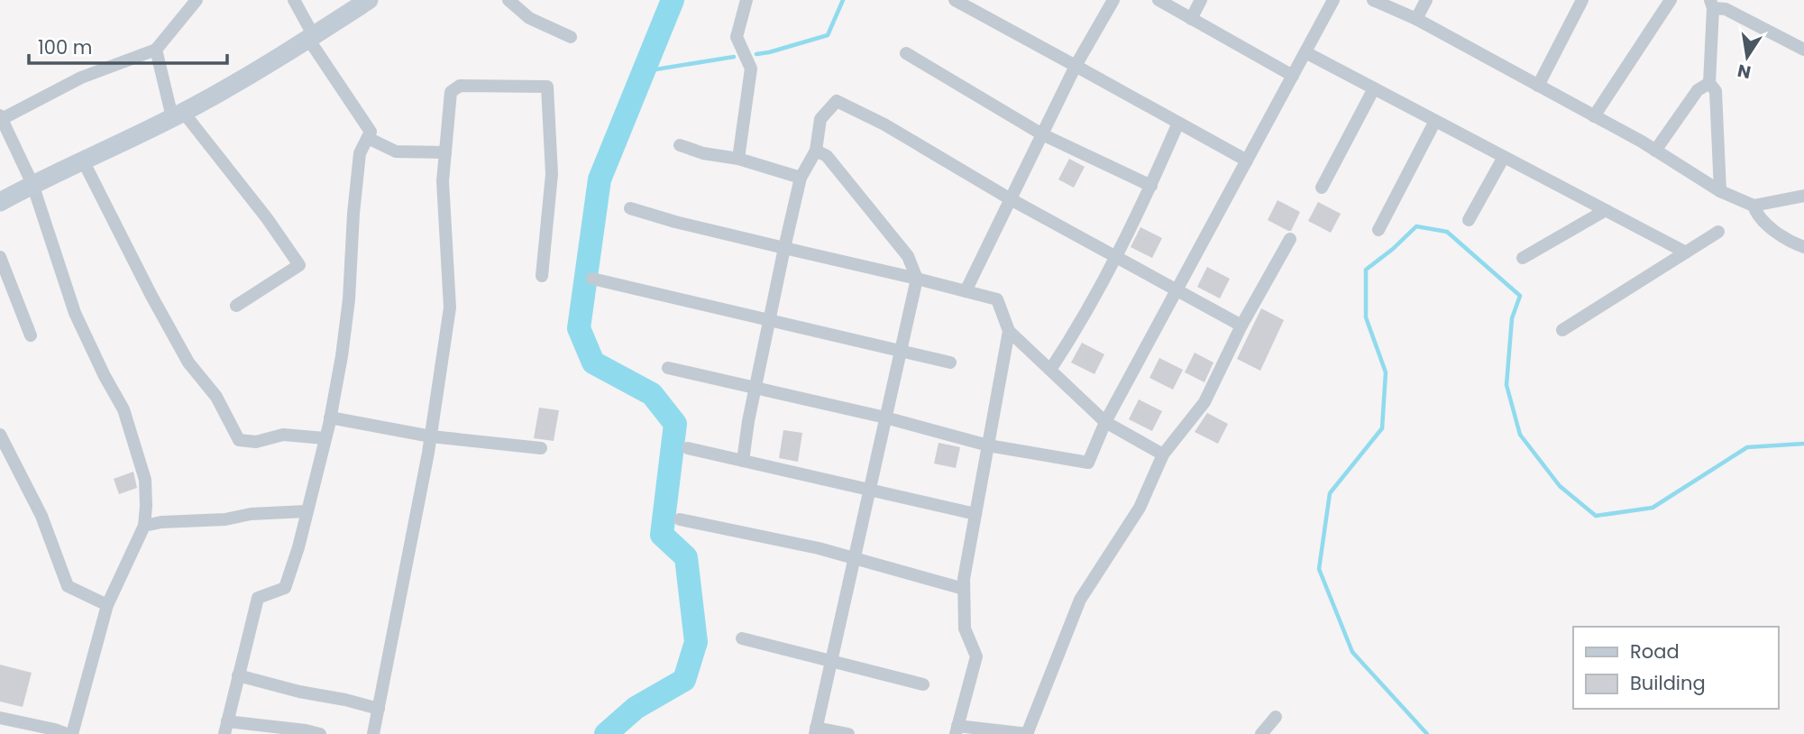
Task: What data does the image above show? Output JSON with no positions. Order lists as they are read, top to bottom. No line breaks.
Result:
{"legend":["Road","Building"],"scale_bar":"100 m","north":"bottom"}
